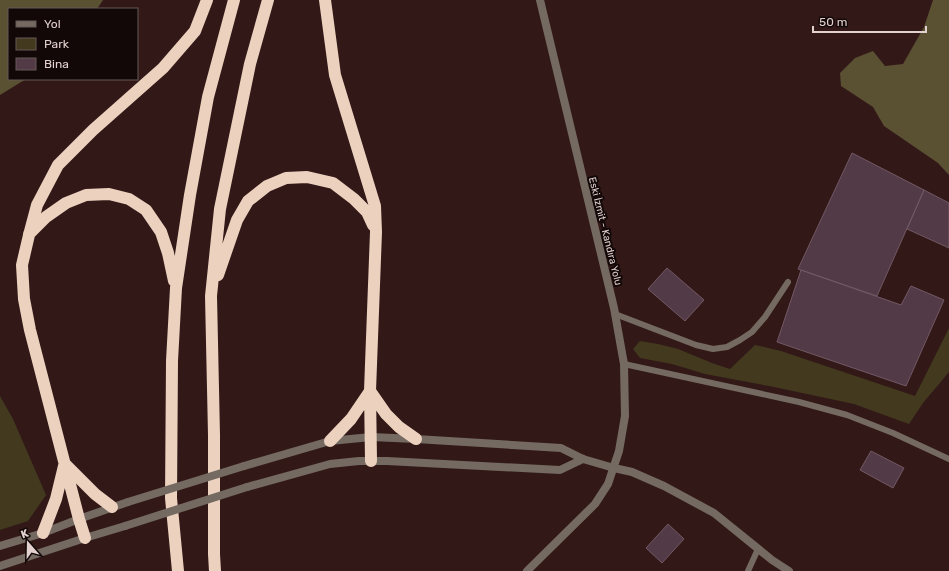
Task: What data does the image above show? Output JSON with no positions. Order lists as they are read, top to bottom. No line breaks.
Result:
{"streets":{"street":["Eski İzmit - Kandıra Yolu"]},"legend":["Yol","Park","Bina"],"scale_bar":"50 m","north":"top"}
